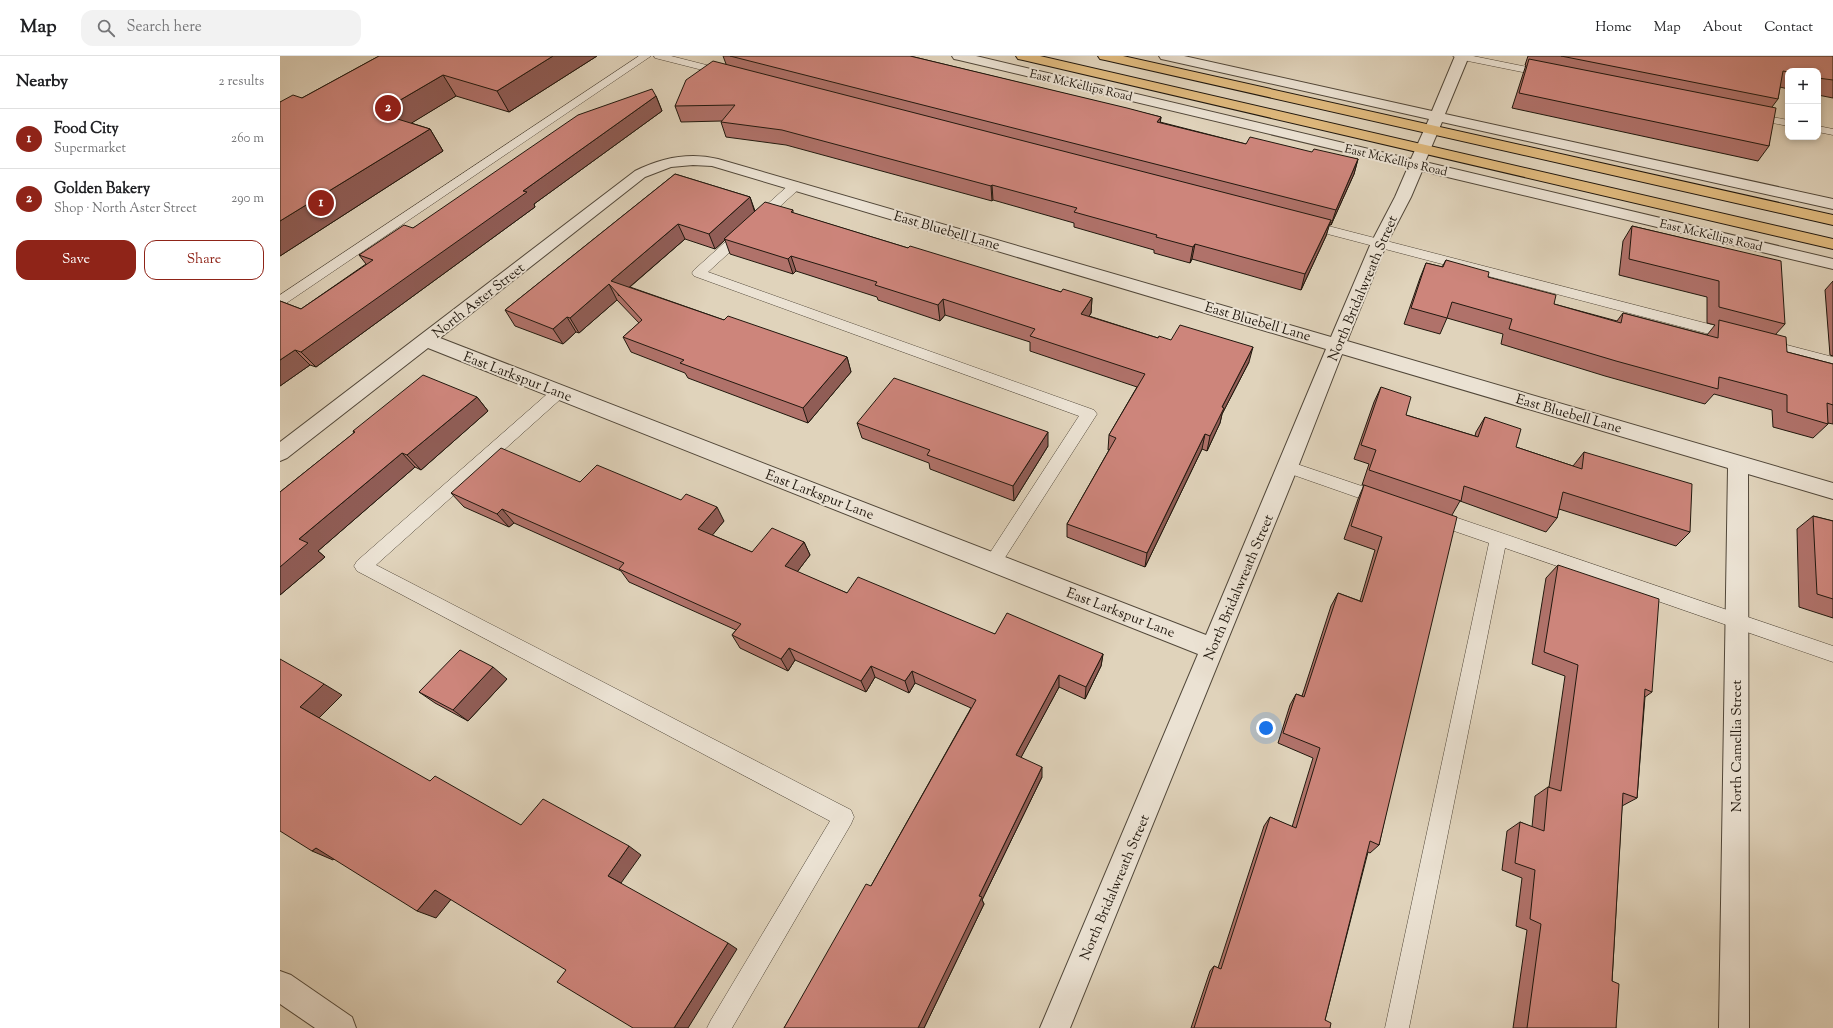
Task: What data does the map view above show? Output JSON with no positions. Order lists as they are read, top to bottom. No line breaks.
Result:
{"streets":{"main road":["East McKellips Road"],"street":["East Bluebell Lane","North Bridalwreath Street","North Aster Street","East Larkspur Lane","North Camellia Street"]},"crossings":[["East McKellips Road","North Bridalwreath Street"],["East Bluebell Lane","North Bridalwreath Street"],["East Bluebell Lane","North Aster Street"],["East Bluebell Lane","North Camellia Street"],["North Bridalwreath Street","East Larkspur Lane"],["North Aster Street","East Larkspur Lane"]],"page":{"header":"Map","search":"Search here","nav":["Home","Map","About","Contact"],"heading":["Nearby","2 results"],"map_buttons":["+","−"],"pins":["2","1"],"list":[{"mark":"1","name":"Food City","note":"Supermarket","value":"260 m"},{"mark":"2","name":"Golden Bakery","note":"Shop · North Aster Street","value":"290 m"}],"buttons":["Save","Share"]}}
